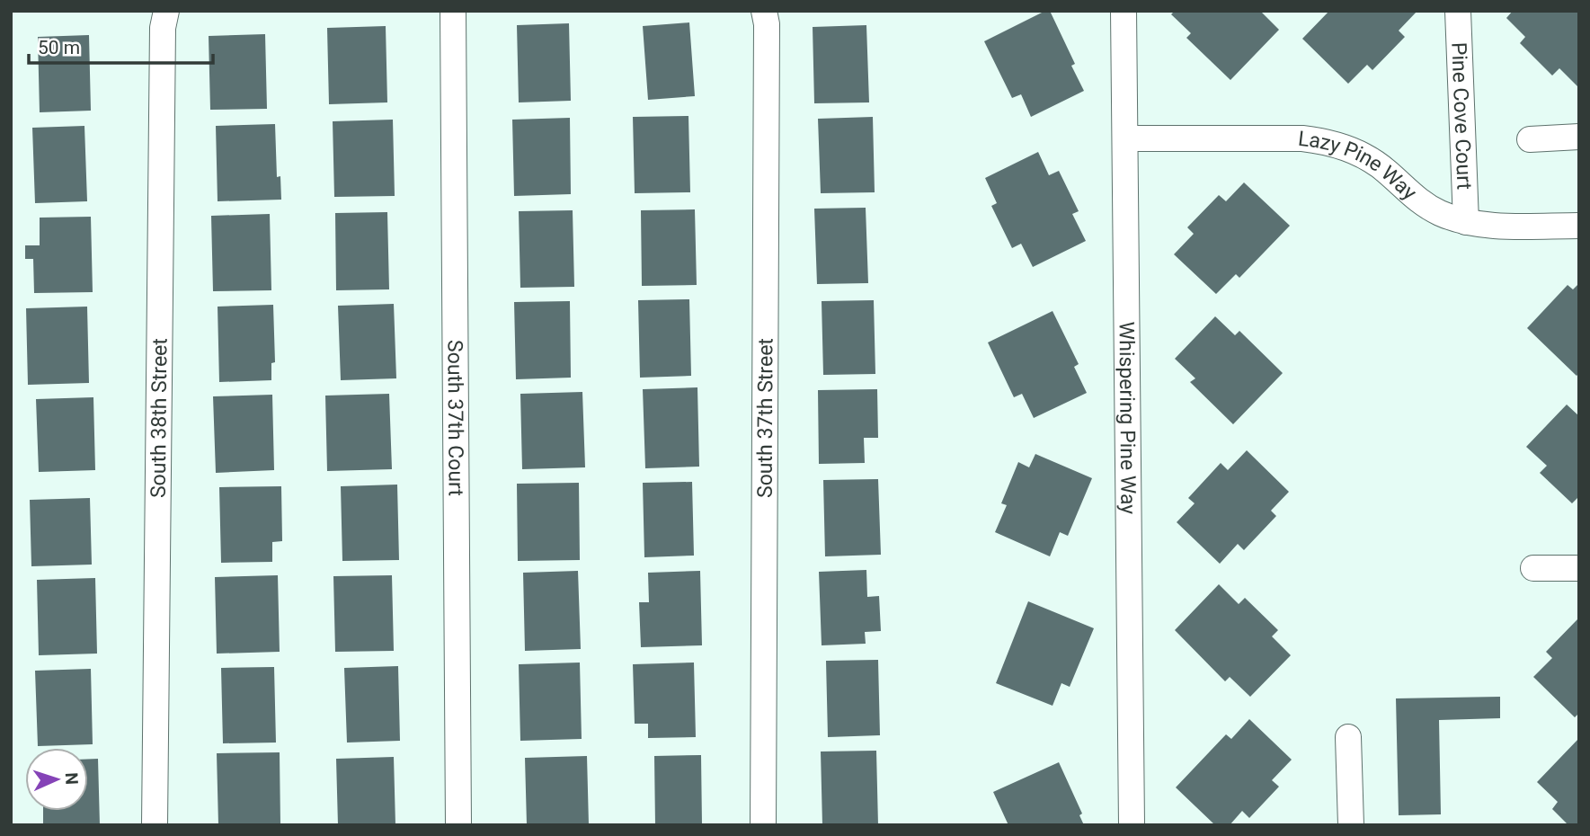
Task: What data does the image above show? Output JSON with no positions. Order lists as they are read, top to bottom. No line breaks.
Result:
{"streets":{"street":["Pine Cove Court","Lazy Pine Way","South 38th Street","South 37th Court","South 37th Street","Whispering Pine Way"]},"crossings":[["Pine Cove Court","Lazy Pine Way"],["Lazy Pine Way","Whispering Pine Way"]],"scale_bar":"50 m","north":"right"}
